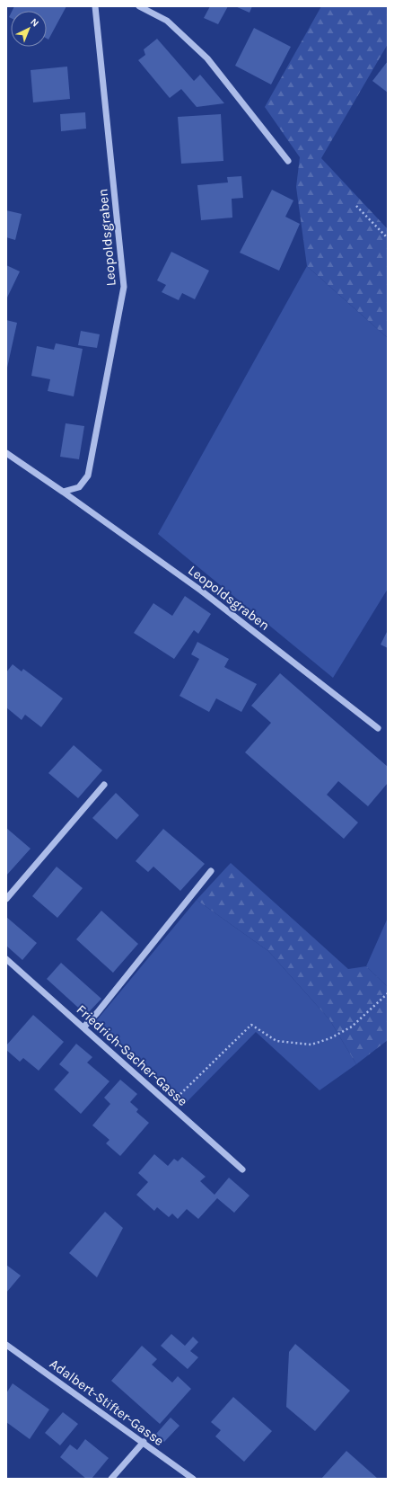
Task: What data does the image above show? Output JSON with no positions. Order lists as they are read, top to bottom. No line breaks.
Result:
{"streets":{"street":["Leopoldsgraben","Friedrich-Sacher-Gasse","Adalbert-Stifter-Gasse"]},"north":"top right"}
